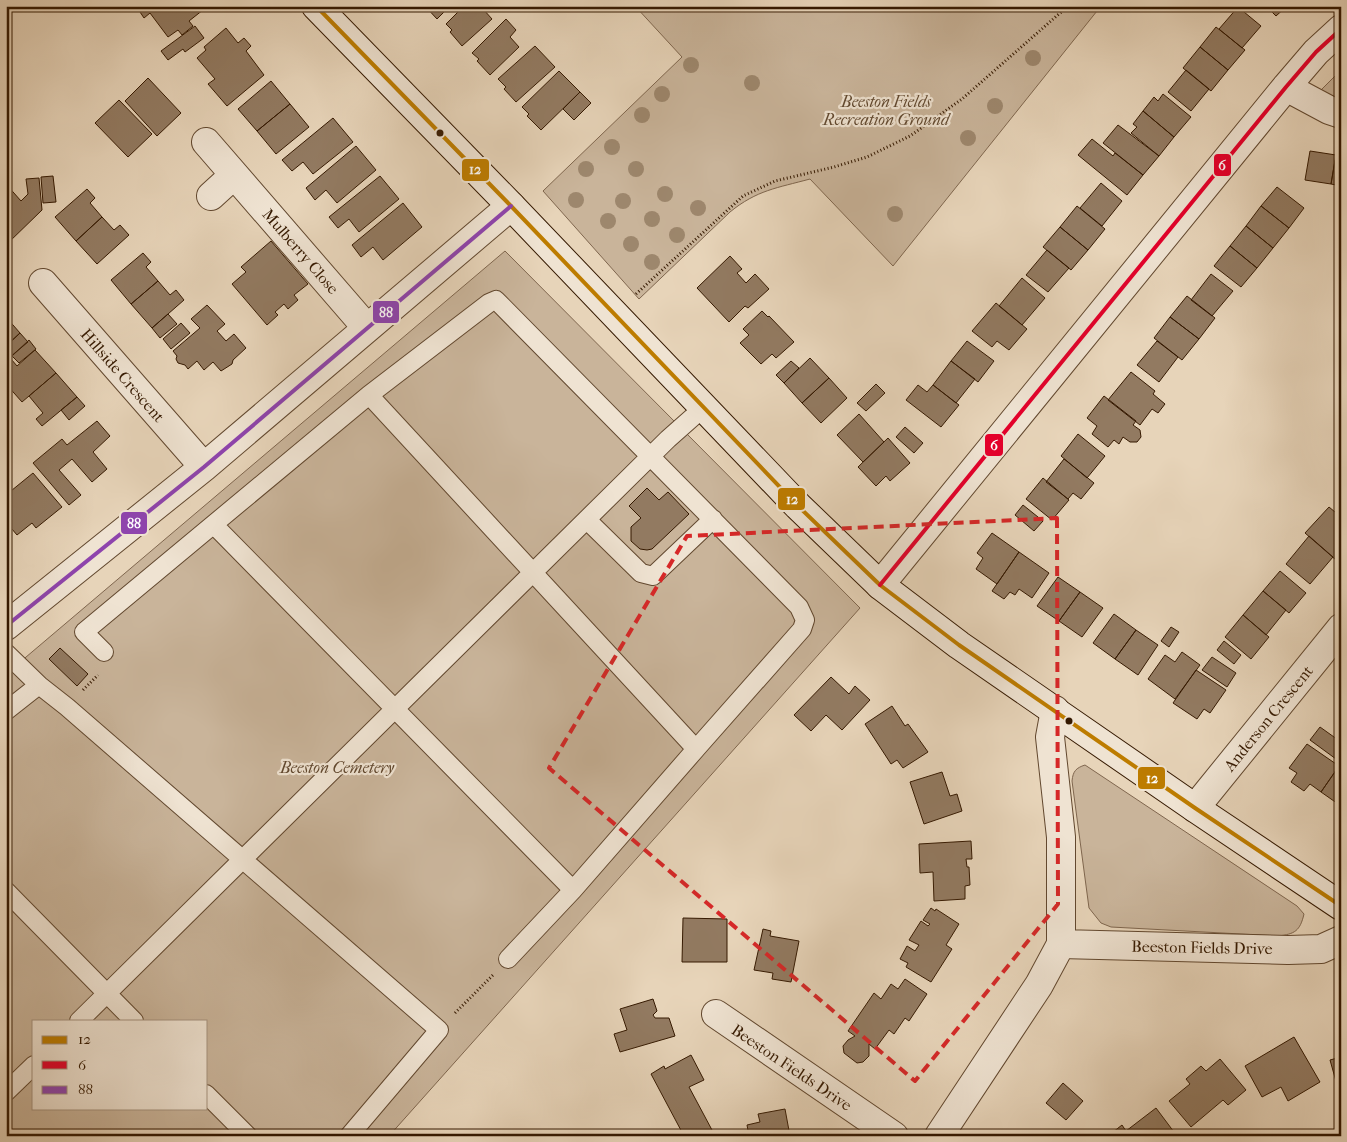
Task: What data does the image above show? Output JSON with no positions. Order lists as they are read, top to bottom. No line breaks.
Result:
{"streets":{"street":["Mulberry Close","Hillside Crescent","Anderson Crescent","Beeston Fields Drive"]},"parks":["Beeston Fields Recreation Ground","Beeston Cemetery"],"lines":["transit line 12","transit line 6","transit line 88"],"legend":["12","6","88"]}
